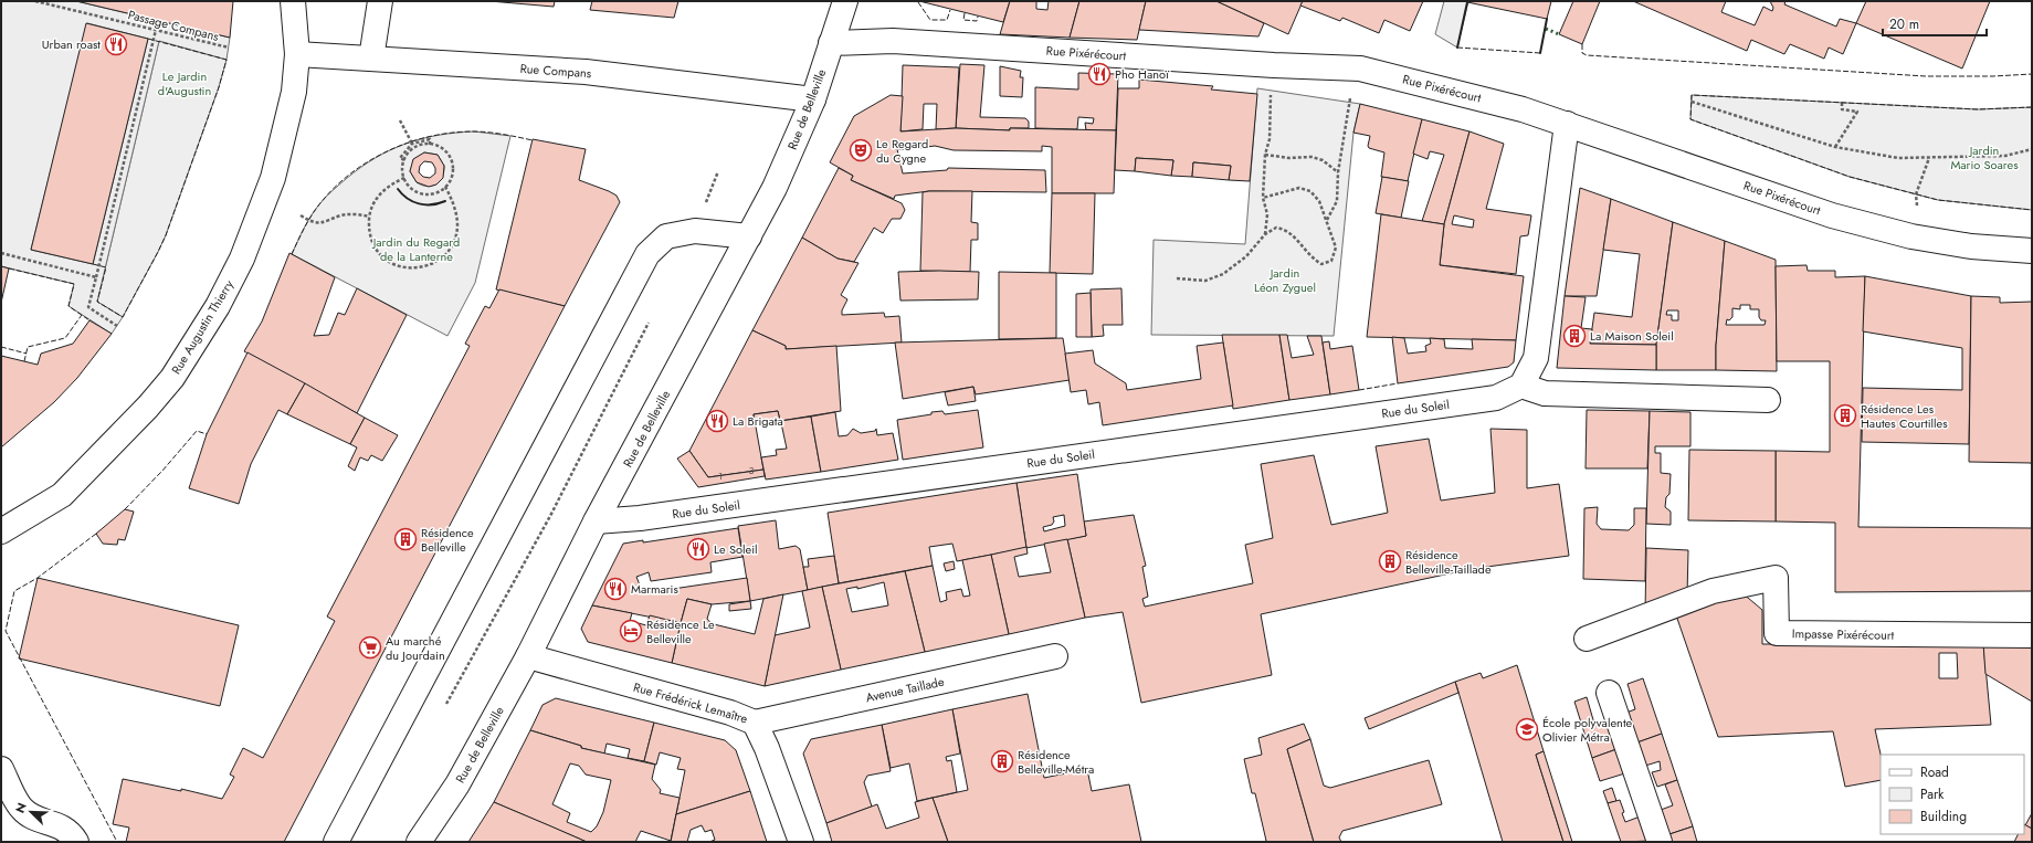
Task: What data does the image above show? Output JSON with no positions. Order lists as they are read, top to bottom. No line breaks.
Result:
{"streets":{"street":["Rue Pixérécourt","Rue Compans","Rue de Belleville","Rue Augustin Thierry","Rue du Soleil","Impasse Pixérécourt","Avenue Taillade","Rue Frédérick Lemaître"],"path":["Passage Compans"]},"crossings":[["Rue Pixérécourt","Rue de Belleville"],["Rue Compans","Rue de Belleville"],["Rue Compans","Rue Augustin Thierry"],["Rue de Belleville","Rue du Soleil"],["Rue de Belleville","Rue Frédérick Lemaître"],["Avenue Taillade","Rue Frédérick Lemaître"]],"parks":["Le Jardin d'Augustin","Jardin Mario Soares","Jardin du Regard de la Lanterne","Jardin Léon Zyguel"],"places":{"restaurant":["Urban roast","Pho Hanoï","La Brigata","Le Soleil","Marmaris"],"theatre":["Le Regard du Cygne"],"building":["La Maison Soleil","Résidence Les Hautes Courtilles","Résidence Belleville","Résidence Belleville-Taillade","Résidence Belleville-Métra"],"hotel":["Résidence Le Belleville"],"supermarket":["Au marché du Jourdain"],"school or university":["École polyvalente Olivier Métra"]},"house_numbers":["3","1"],"legend":["Road","Park","Building"],"scale_bar":"20 m","north":"top left"}
